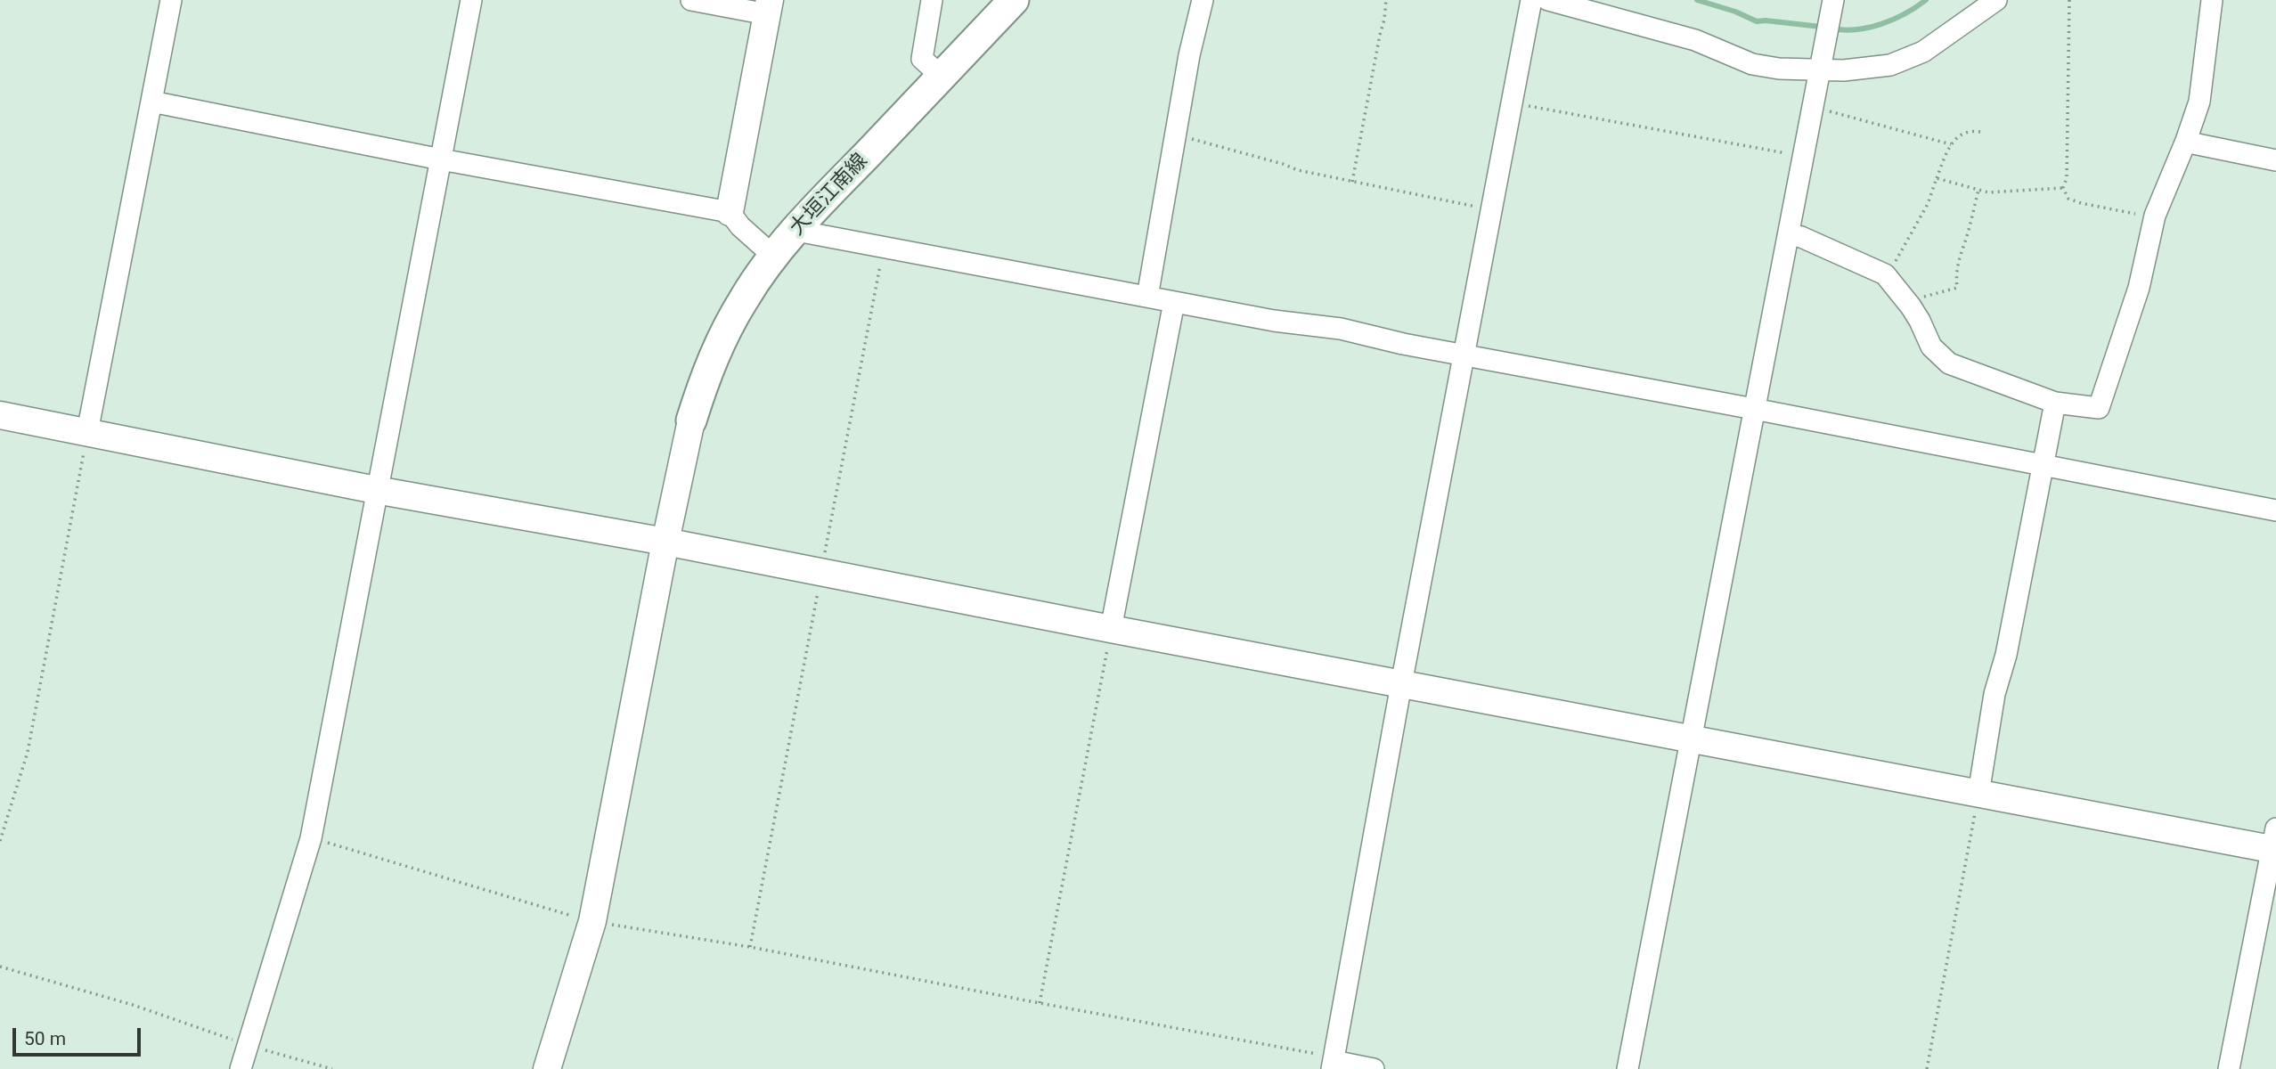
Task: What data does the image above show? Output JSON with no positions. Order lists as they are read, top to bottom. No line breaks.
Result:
{"streets":{"main road":["大垣江南線"]},"scale_bar":"50 m"}
